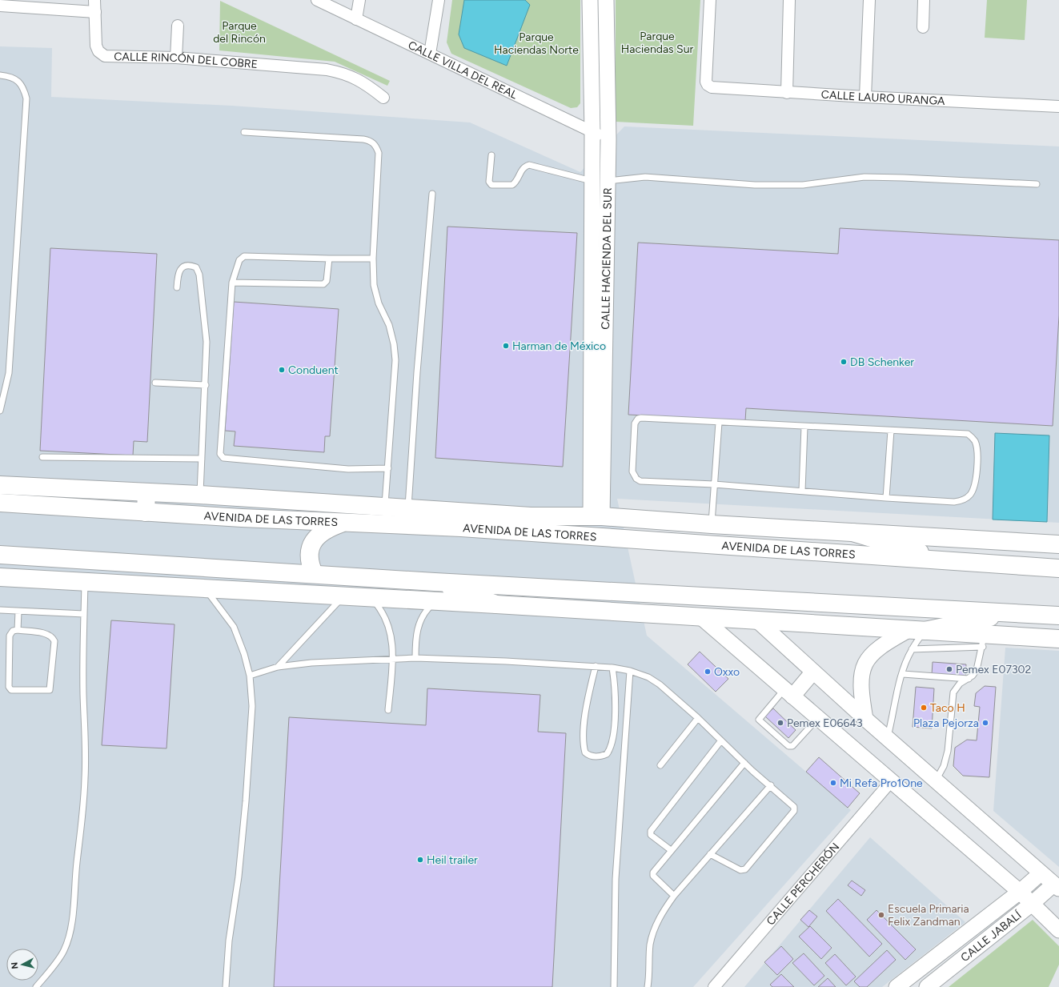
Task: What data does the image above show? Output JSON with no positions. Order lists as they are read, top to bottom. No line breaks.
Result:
{"streets":{"main road":["AVENIDA DE LAS TORRES"],"street":["CALLE RINCÓN DEL COBRE","CALLE VILLA DEL REAL","CALLE LAURO URANGA","CALLE HACIENDA DEL SUR","CALLE PERCHERÓN","CALLE JABALÍ"]},"crossings":[["CALLE VILLA DEL REAL","CALLE HACIENDA DEL SUR"],["CALLE HACIENDA DEL SUR","AVENIDA DE LAS TORRES"]],"parks":["Parque del Rincón","Parque Haciendas Sur","Parque Haciendas Norte"],"places":["Harman de México","DB Schenker","Conduent","Pemex E07302","Oxxo","Taco H","Pemex E06643","Plaza Pejorza","Mi Refa Pro1One","Heil trailer","Escuela Primaria Felix Zandman"],"north":"left"}
